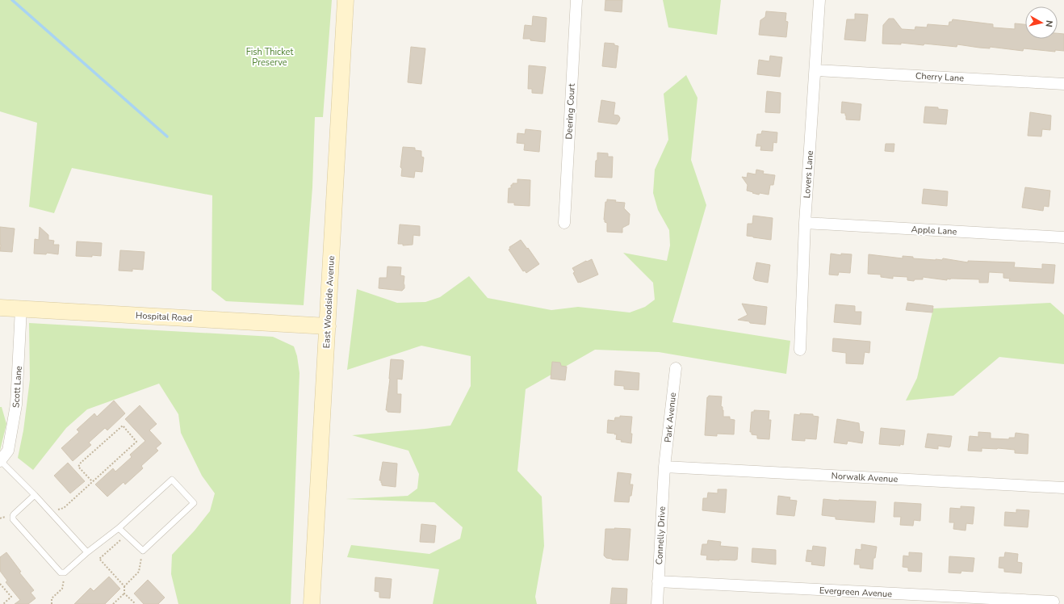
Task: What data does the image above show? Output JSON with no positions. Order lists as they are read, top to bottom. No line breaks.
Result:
{"streets":{"main road":["East Woodside Avenue","Hospital Road"],"street":["Cherry Lane","Deering Court","Lovers Lane","Apple Lane","Scott Lane","Park Avenue","Norwalk Avenue","Connelly Drive","Evergreen Avenue"]},"crossings":[["Cherry Lane","Lovers Lane"],["Lovers Lane","Apple Lane"],["East Woodside Avenue","Hospital Road"],["Hospital Road","Scott Lane"],["Park Avenue","Norwalk Avenue"],["Park Avenue","Connelly Drive"],["Norwalk Avenue","Connelly Drive"],["Connelly Drive","Evergreen Avenue"]],"parks":["Fish Thicket Preserve"],"north":"right"}
